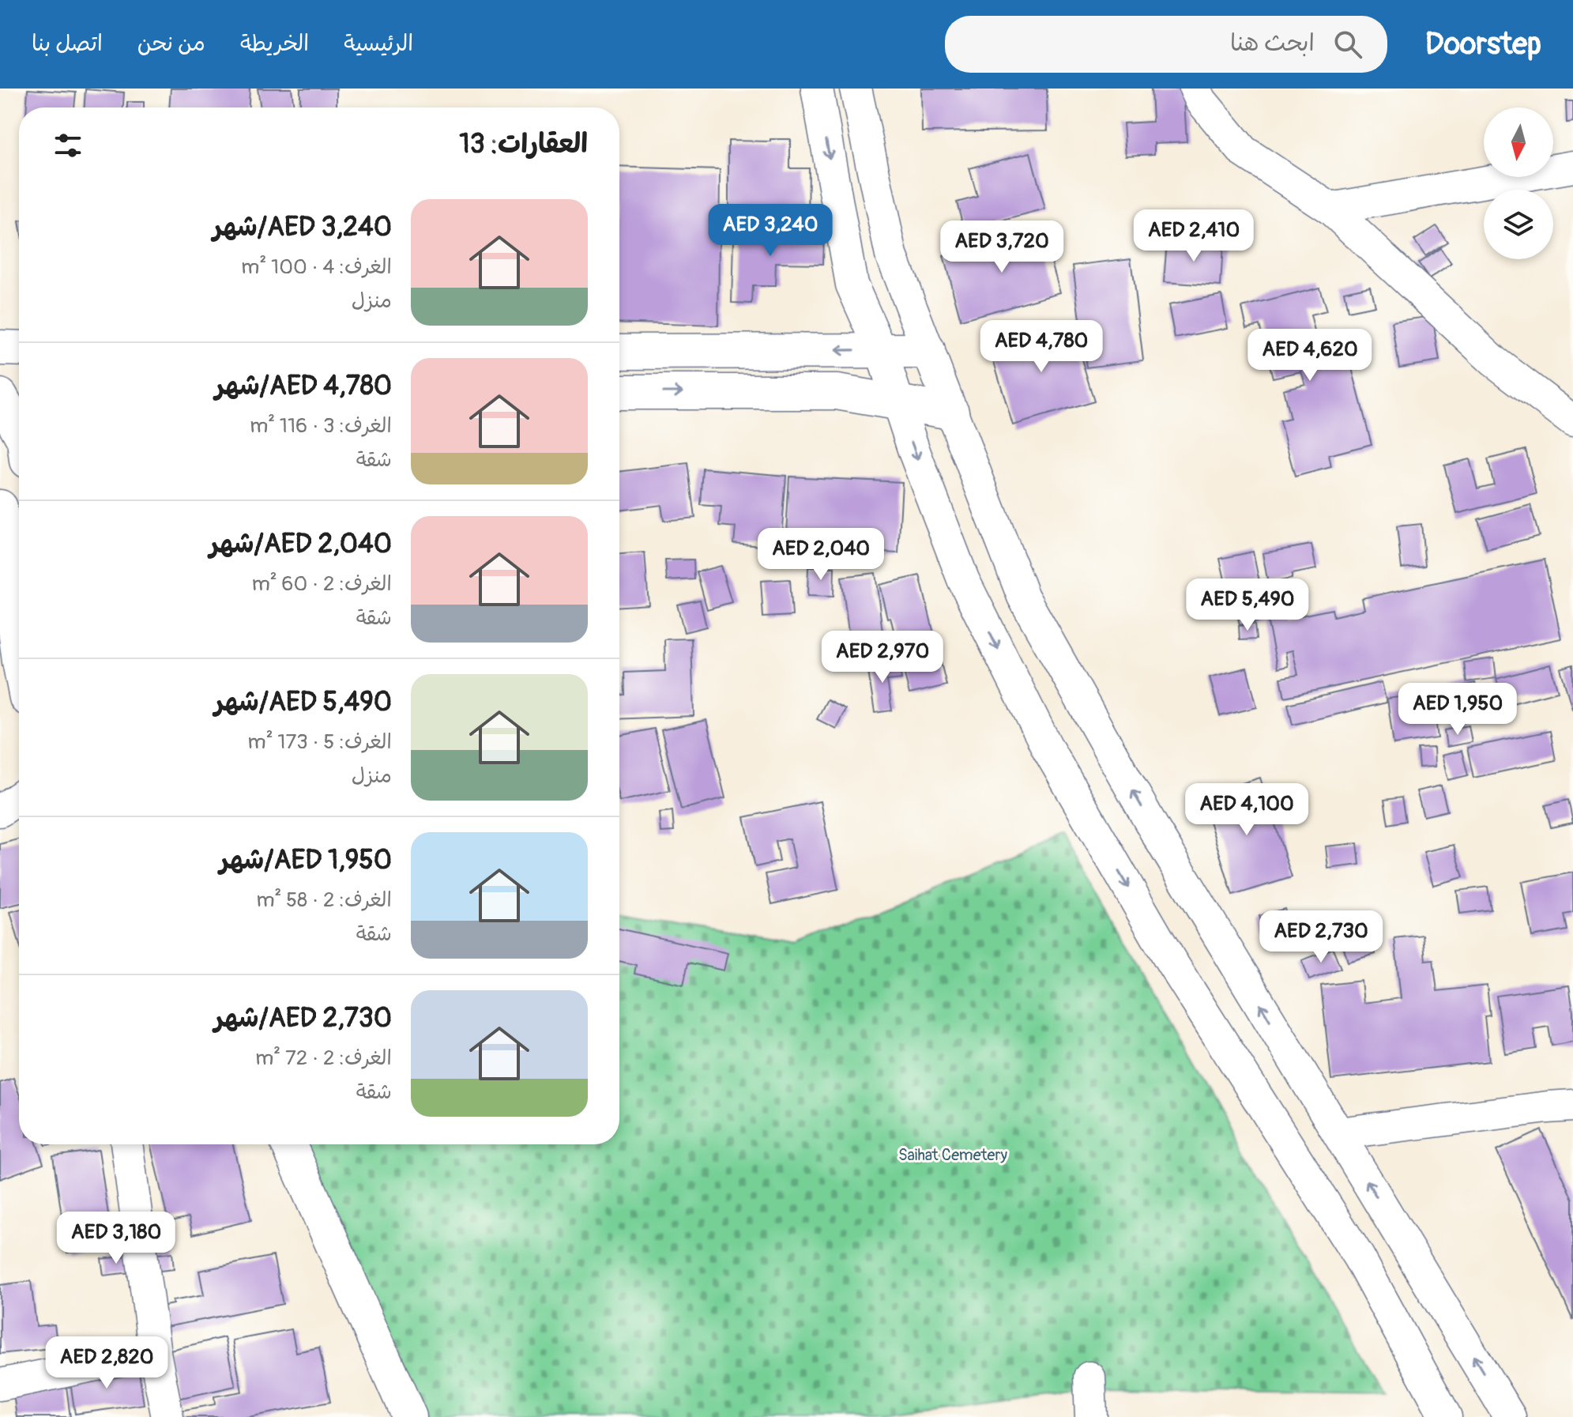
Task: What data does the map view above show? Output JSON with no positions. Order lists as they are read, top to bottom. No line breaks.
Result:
{"parks":["Saihat Cemetery"],"north":"bottom","page":{"header":"Doorstep","search":"ابحث هنا","nav":["الرئيسية","الخريطة","من نحن","اتصل بنا"],"heading":"العقارات: 13","list":[{"name":"AED 3,240/شهر","note":"الغرف: 4 · 100 m² · منزل"},{"name":"AED 4,780/شهر","note":"الغرف: 3 · 116 m² · شقة"},{"name":"AED 2,040/شهر","note":"الغرف: 2 · 60 m² · شقة"},{"name":"AED 5,490/شهر","note":"الغرف: 5 · 173 m² · منزل"},{"name":"AED 1,950/شهر","note":"الغرف: 2 · 58 m² · شقة"},{"name":"AED 2,730/شهر","note":"الغرف: 2 · 72 m² · شقة"}],"price":["AED 3,240","AED 2,410","AED 3,720","AED 4,780","AED 4,620","AED 2,040","AED 5,490","AED 2,970","AED 1,950","AED 4,100","AED 2,730","AED 3,180","AED 2,820"]}}
